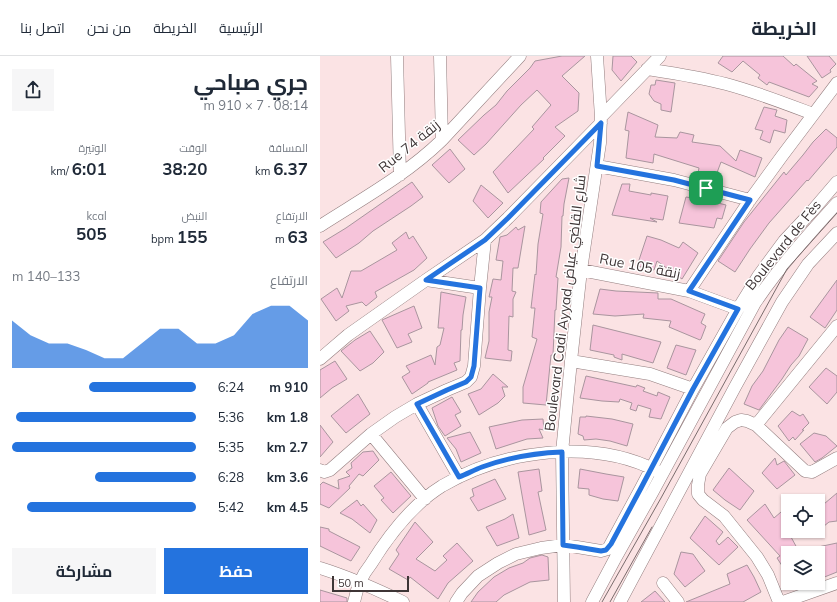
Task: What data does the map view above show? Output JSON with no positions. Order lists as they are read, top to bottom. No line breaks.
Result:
{"streets":{"street":["Rue 74 زنقة","Boulevard de Fès","Rue 105 زنقة","Boulevard Cadi Ayyad شارع القاضي عياض"]},"crossings":[["Rue 105 زنقة","Boulevard Cadi Ayyad شارع القاضي عياض"]],"scale_bar":"50 m","page":{"header":"الخريطة","nav":["الرئيسية","الخريطة","من نحن","اتصل بنا"],"heading":["جري صباحي","08:14 · 7 × 910 m"],"stats":[["المسافة","6.37 km"],["الوقت","38:20"],["الوتيرة","6:01 /km"],["الارتفاع","63 m"],["النبض","155 bpm"],["kcal","505"]],"chart":["الارتفاع","133–140 m"],"list":[{"name":"910 m","note":"6:24"},{"name":"1.8 km","note":"5:36"},{"name":"2.7 km","note":"5:35"},{"name":"3.6 km","note":"6:28"},{"name":"4.5 km","note":"5:42"}],"buttons":["حفظ","مشاركة"],"scale":"50 m"}}
